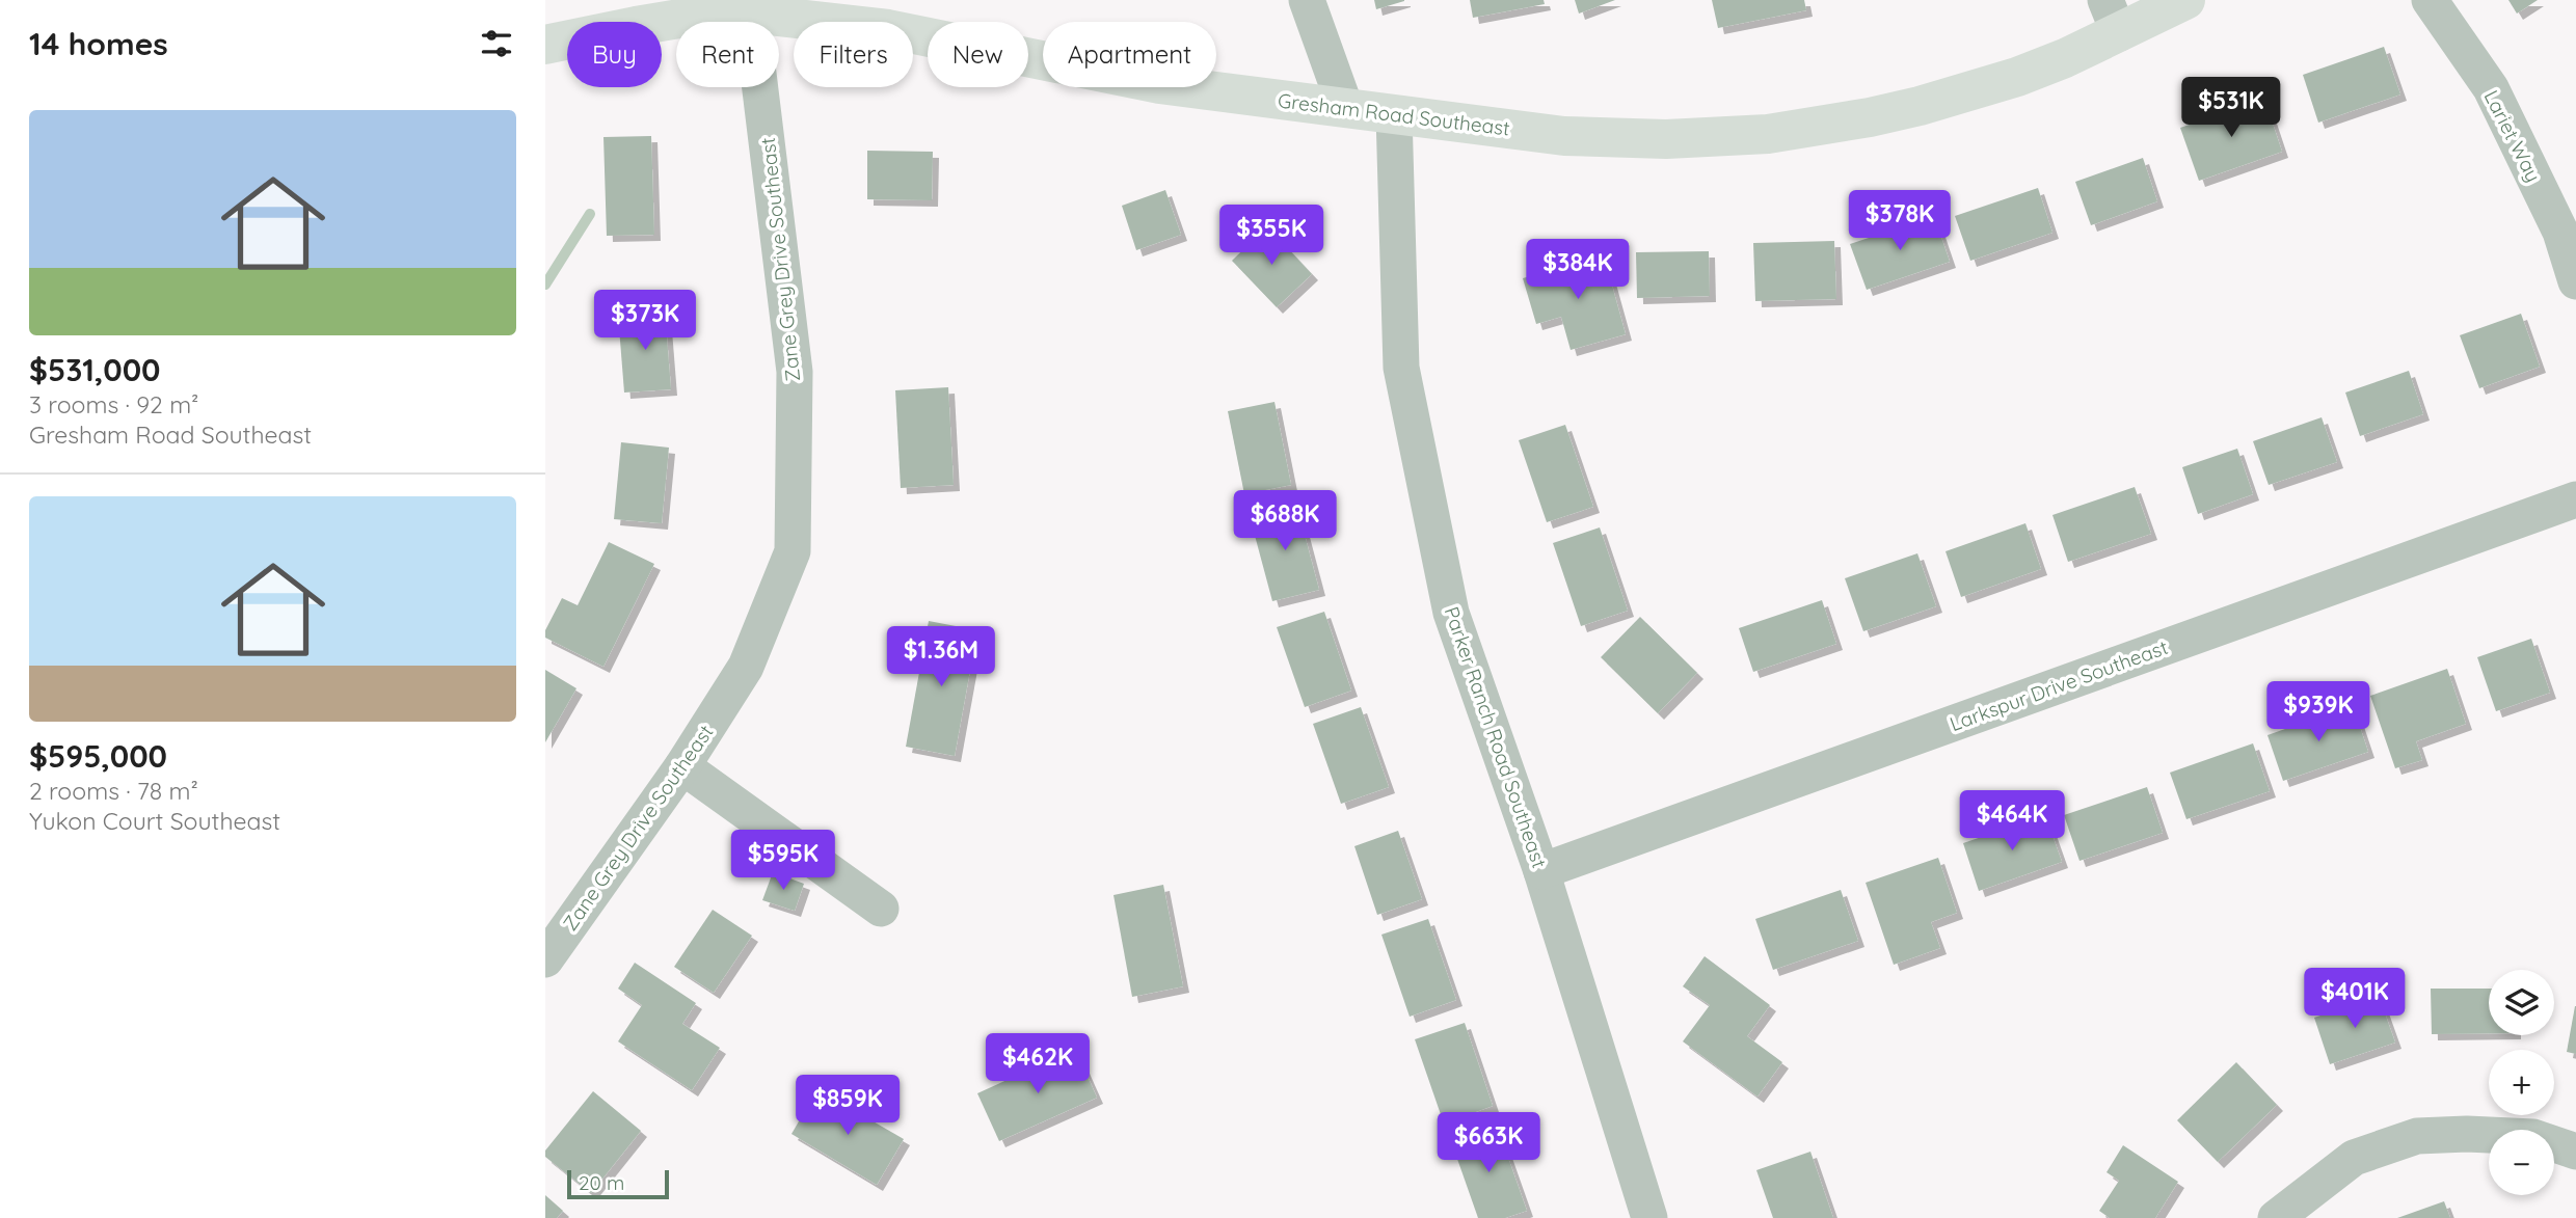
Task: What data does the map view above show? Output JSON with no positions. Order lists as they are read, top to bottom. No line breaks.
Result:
{"streets":{"street":["Gresham Road Southeast","Lariet Way","Zane Grey Drive Southeast","Larkspur Drive Southeast","Parker Ranch Road Southeast"]},"crossings":[["Gresham Road Southeast","Zane Grey Drive Southeast"],["Gresham Road Southeast","Parker Ranch Road Southeast"],["Larkspur Drive Southeast","Parker Ranch Road Southeast"]],"scale_bar":"20 m","page":{"heading":"14 homes","chip":["Buy","Rent","Filters","New","Apartment"],"price":["$531K","$378K","$355K","$384K","$373K","$688K","$1.36M","$939K","$464K","$595K","$401K","$462K","$859K","$663K"],"list":[{"name":"$531,000","note":"3 rooms · 92 m² · Gresham Road Southeast"},{"name":"$595,000","note":"2 rooms · 78 m² · Yukon Court Southeast"}],"map_buttons":["+","−"],"scale":"20 m"}}
